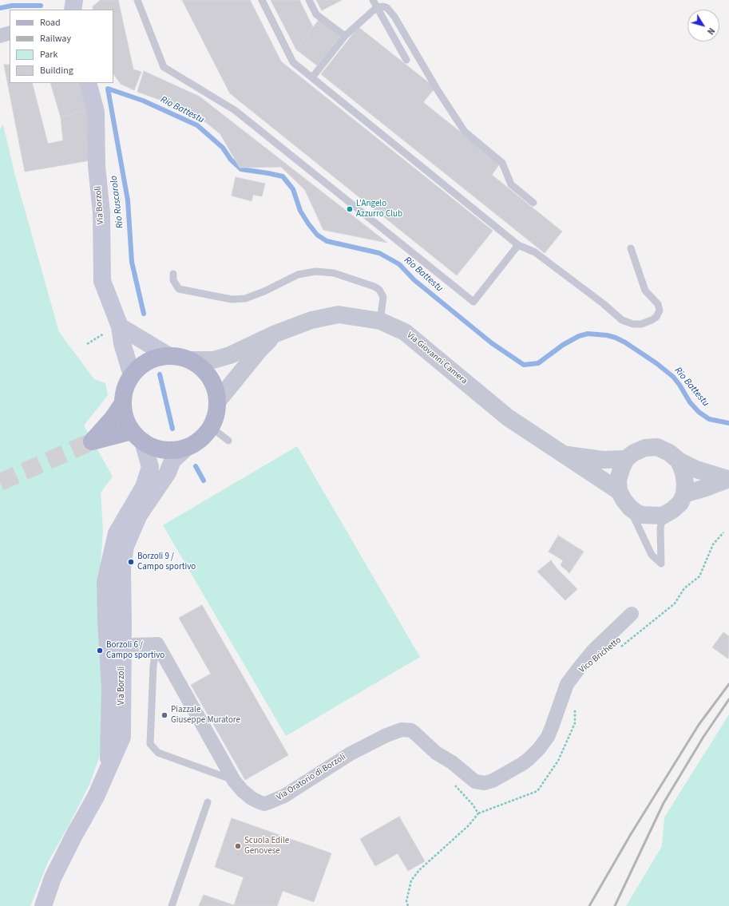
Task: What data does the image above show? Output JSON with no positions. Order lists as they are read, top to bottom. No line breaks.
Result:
{"streets":{"main road":["Via Borzoli"],"street":["Via Giovanni Camera","Via Oratorio di Borzoli"],"path":["Vico Brichetto"]},"crossings":[["Via Borzoli","Via Giovanni Camera"]],"water":["Rio Battestu","Rio Ruscarolo"],"places":["L'Angelo Azzurro Club","Borzoli 9 / Campo sportivo","Borzoli 6 / Campo sportivo","Piazzale Giuseppe Muratore","Scuola Edile Genovese"],"legend":["Road","Railway","Park","Building"],"north":"bottom right"}
